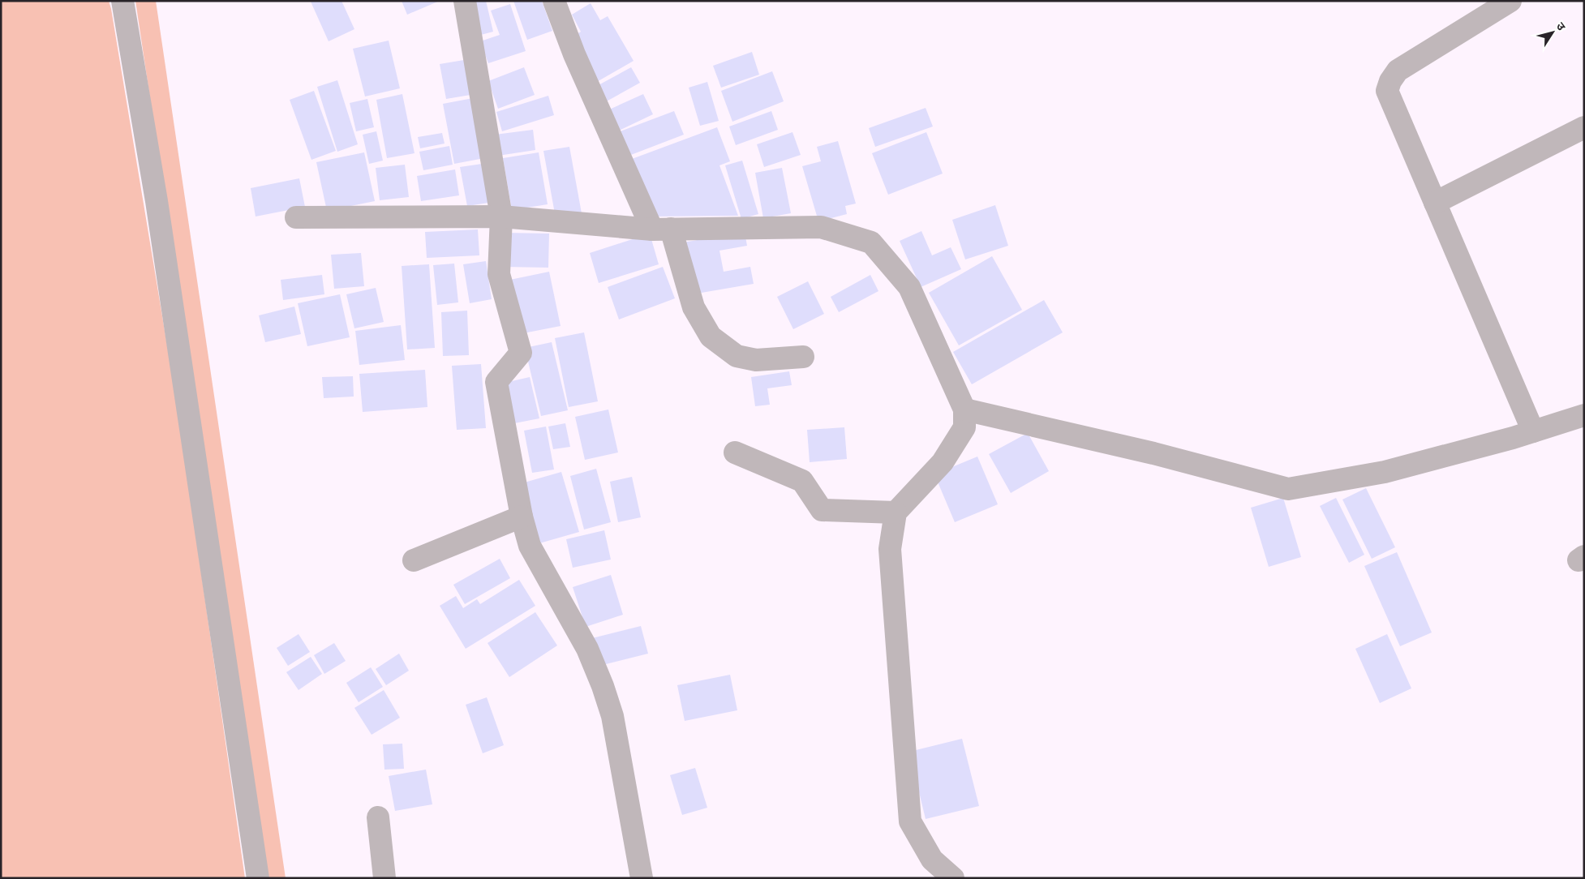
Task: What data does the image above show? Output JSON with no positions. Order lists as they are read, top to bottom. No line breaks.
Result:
{"north":"top right"}
